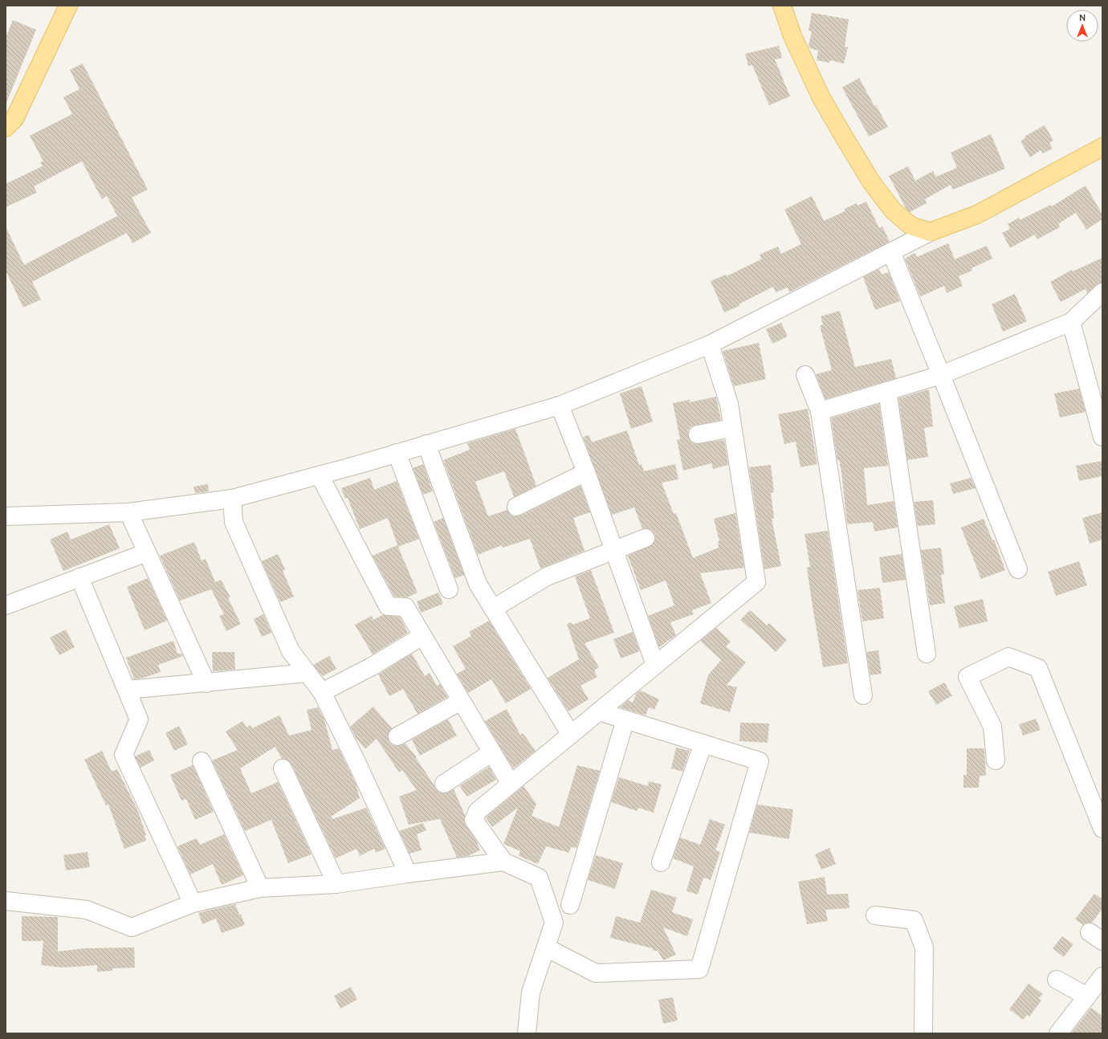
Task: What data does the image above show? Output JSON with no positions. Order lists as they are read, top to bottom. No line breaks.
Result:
{"north":"top"}
